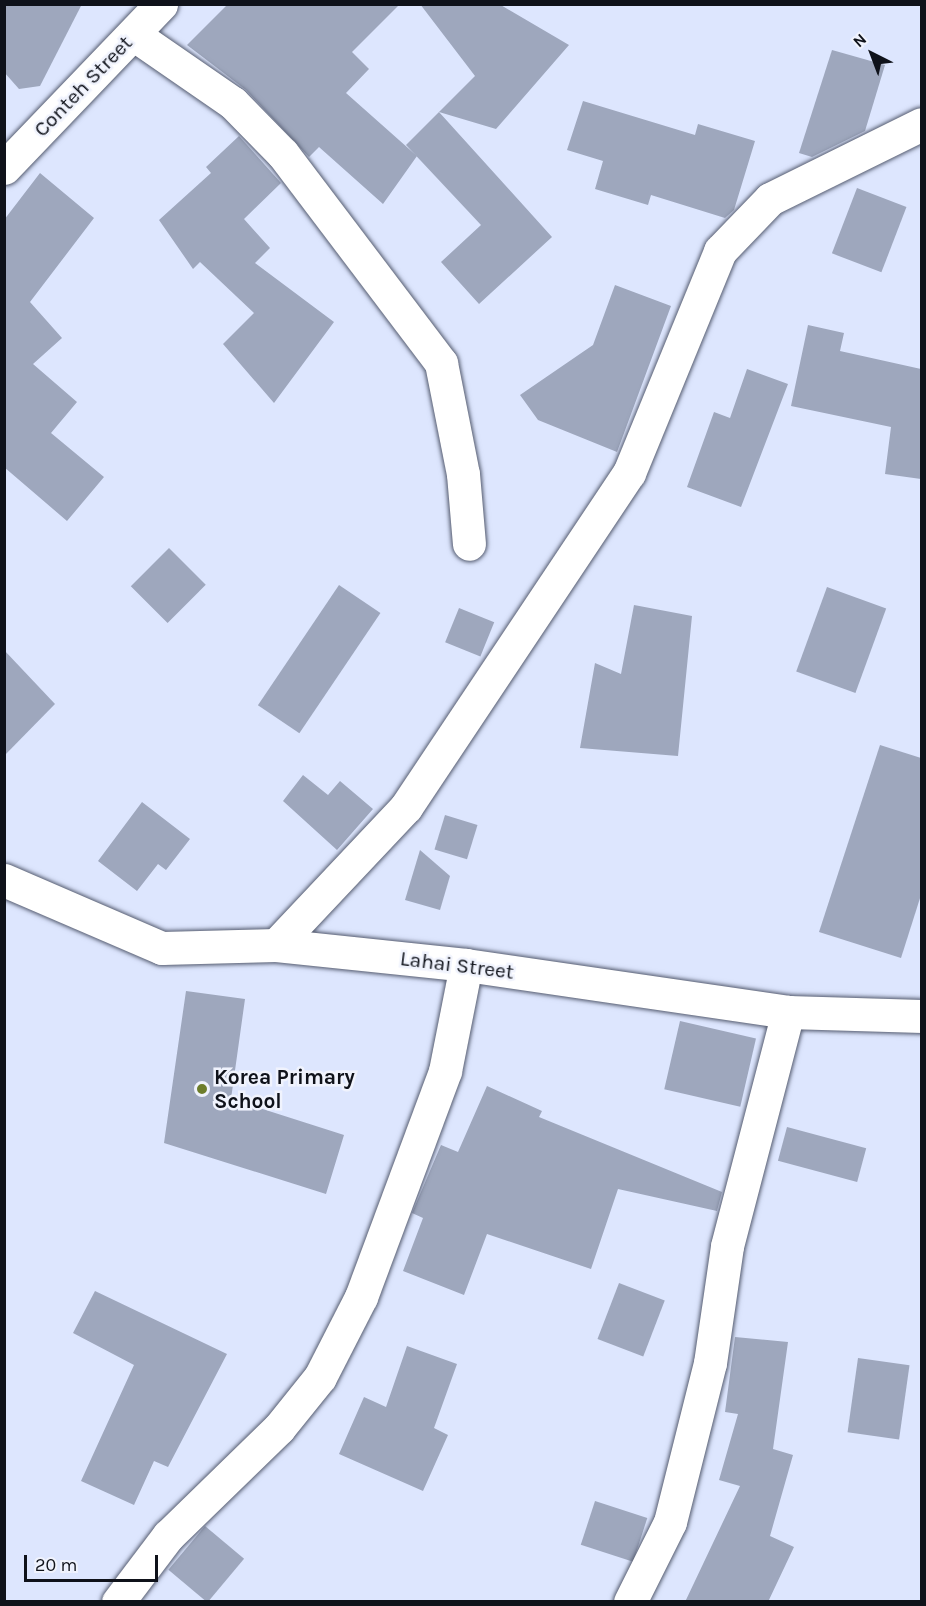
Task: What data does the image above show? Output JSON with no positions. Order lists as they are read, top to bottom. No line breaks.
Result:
{"streets":{"street":["Conteh Street","Lahai Street"]},"places":["Korea Primary School"],"scale_bar":"20 m","north":"top left"}
